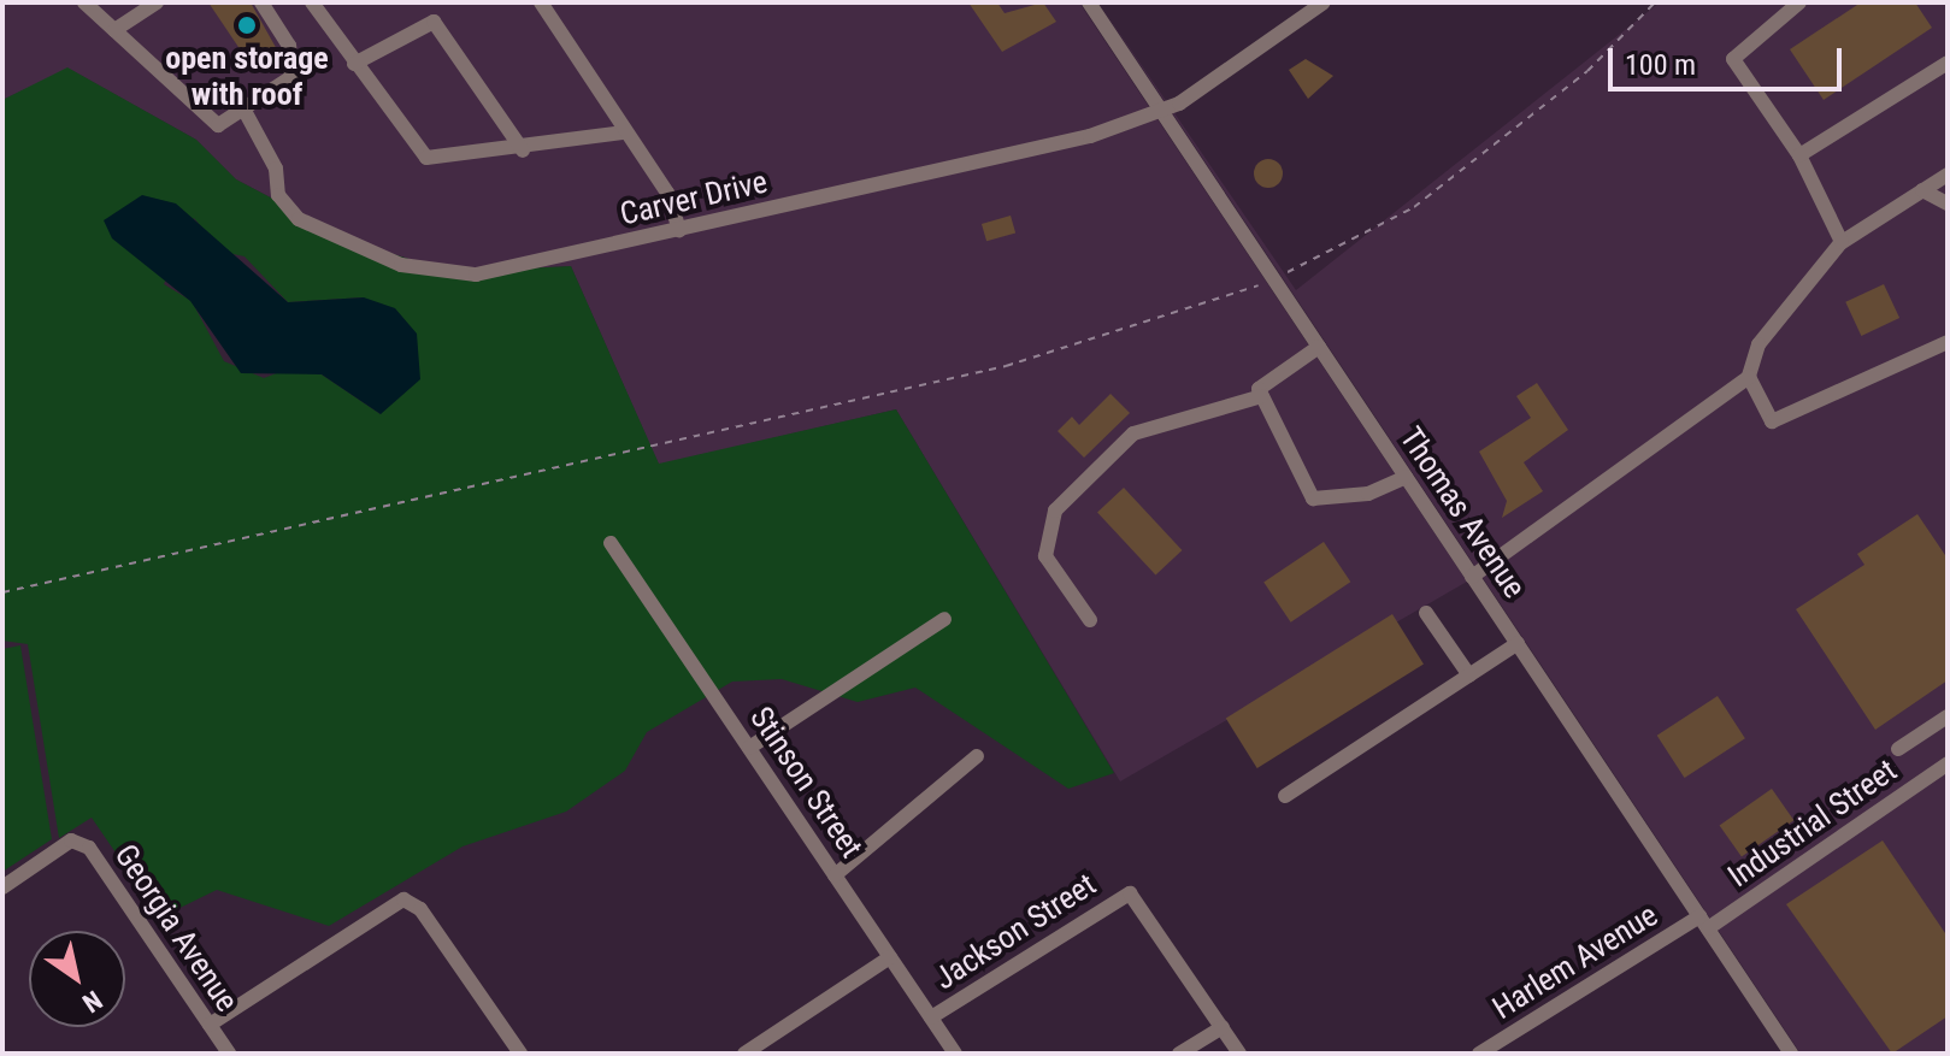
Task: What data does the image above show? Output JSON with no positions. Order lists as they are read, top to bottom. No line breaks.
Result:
{"streets":{"street":["Carver Drive","Thomas Avenue","Stinson Street","Industrial Street","Georgia Avenue","Jackson Street","Harlem Avenue"]},"crossings":[["Carver Drive","Thomas Avenue"],["Thomas Avenue","Industrial Street"],["Thomas Avenue","Harlem Avenue"],["Stinson Street","Jackson Street"],["Industrial Street","Harlem Avenue"]],"places":["open storage with roof"],"scale_bar":"100 m","north":"bottom right"}
